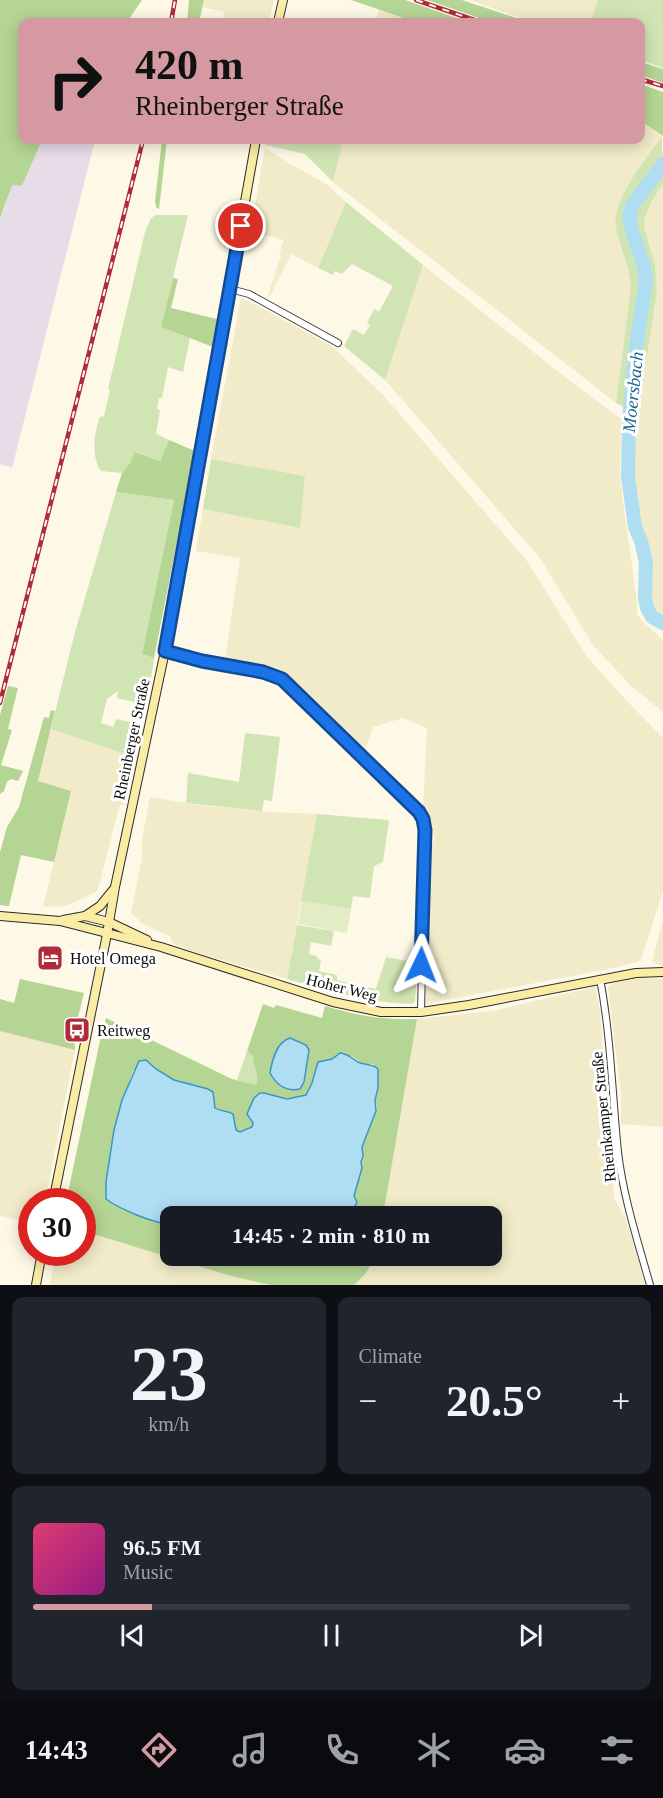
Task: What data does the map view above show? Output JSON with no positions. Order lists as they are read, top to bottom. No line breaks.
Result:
{"streets":{"main road":["Rheinberger Straße","Hoher Weg"],"street":["Rheinkamper Straße"]},"crossings":[["Rheinberger Straße","Hoher Weg"],["Hoher Weg","Rheinkamper Straße"]],"water":["Moersbach"],"places":{"hotel":["Hotel Omega"],"bus stop":["Reitweg"]},"page":{"turn":["420 m","Rheinberger Straße"],"limit":"30","trip":"14:45 · 2 min · 810 m","tile":[["23","km/h"],"Climate"],"heat":["−","20.5°","+"],"song":["96.5 FM","Music"],"tabs":"14:43"}}
